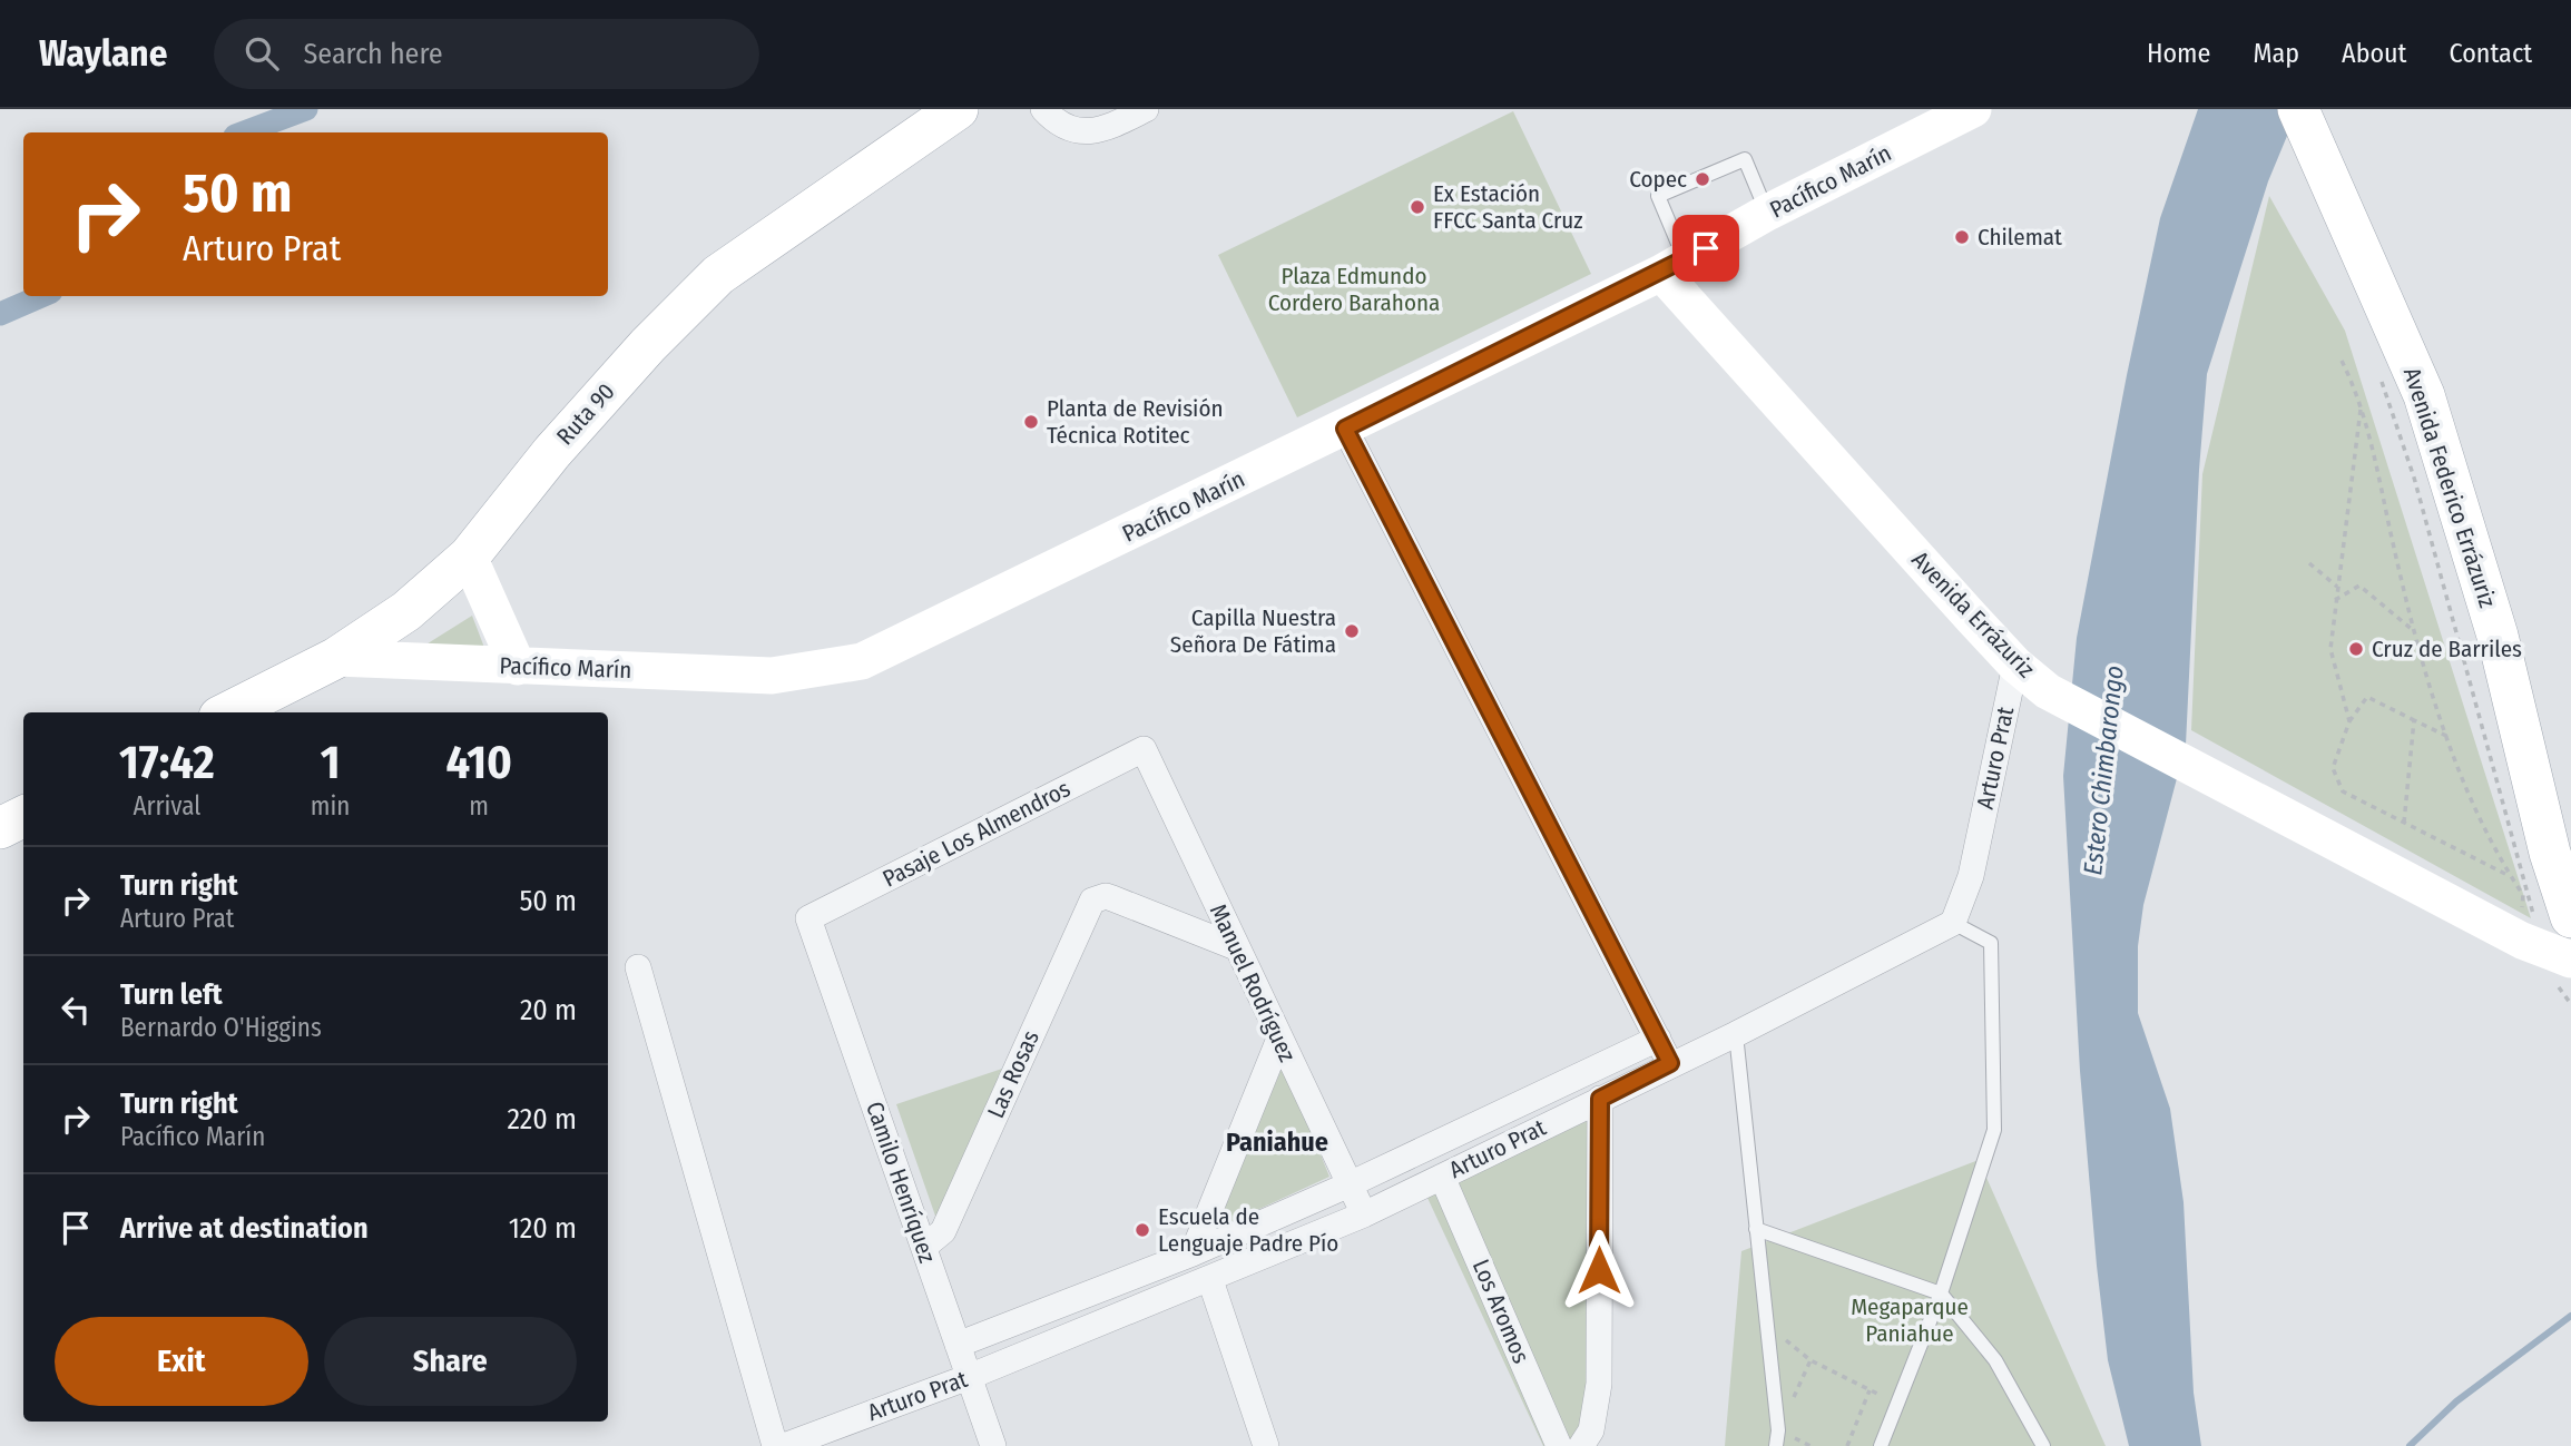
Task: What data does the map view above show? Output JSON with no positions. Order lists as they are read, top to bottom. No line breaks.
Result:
{"streets":{"main road":["Ruta 90","Avenida Federico Errázuriz"],"street":["Pacífico Marín","Avenida Errázuriz","Arturo Prat","Pasaje Los Almendros","Manuel Rodríguez","Las Rosas","Camilo Henríquez","Los Aromos"]},"crossings":[["Pacífico Marín","Ruta 90"],["Pacífico Marín","Avenida Errázuriz"],["Avenida Errázuriz","Arturo Prat"],["Arturo Prat","Manuel Rodríguez"],["Arturo Prat","Camilo Henríquez"],["Arturo Prat","Los Aromos"],["Pasaje Los Almendros","Manuel Rodríguez"],["Pasaje Los Almendros","Camilo Henríquez"],["Manuel Rodríguez","Las Rosas"],["Las Rosas","Camilo Henríquez"]],"districts":["Paniahue"],"water":["Estero Chimbarongo"],"parks":["Plaza Edmundo Cordero Barahona","Megaparque Paniahue"],"places":["Copec","Ex Estación FFCC Santa Cruz","Chilemat","Planta de Revisión Técnica Rotitec","Capilla Nuestra Señora De Fátima","Cruz de Barriles","Escuela de Lenguaje Padre Pío"],"page":{"header":"Waylane","search":"Search here","nav":["Home","Map","About","Contact"],"turn":["50 m","Arturo Prat"],"eta":["17:42","Arrival","1","min","410","m"],"list":[{"name":"Turn right","note":"Arturo Prat","value":"50 m"},{"name":"Turn left","note":"Bernardo O'Higgins","value":"20 m"},{"name":"Turn right","note":"Pacífico Marín","value":"220 m"},{"name":"Arrive at destination","value":"120 m"}],"buttons":["Exit","Share"]}}
